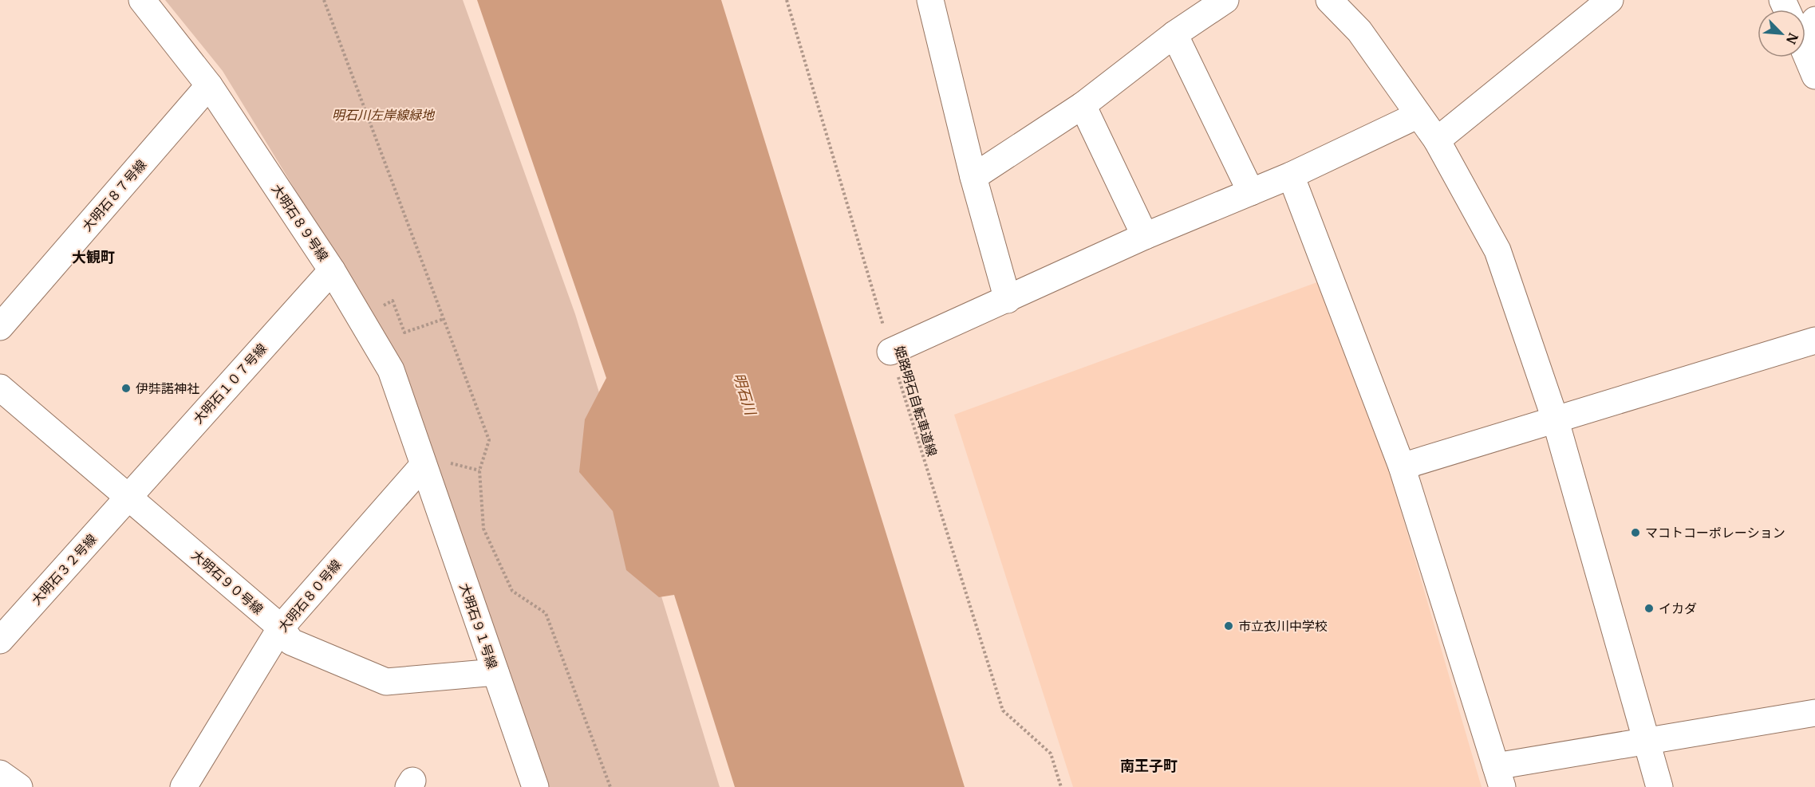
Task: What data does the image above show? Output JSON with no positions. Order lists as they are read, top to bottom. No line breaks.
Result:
{"streets":{"street":["大明石８７号線","大明石８９号線","大明石１０７号線","大明石３２号線","大明石９０号線","大明石８０号線","大明石９１号線"],"path":["姫路明石自転車道線"]},"crossings":[["大明石８７号線","大明石８９号線"],["大明石８９号線","大明石１０７号線"],["大明石８９号線","大明石８０号線"],["大明石８９号線","大明石９１号線"],["大明石１０７号線","大明石３２号線"],["大明石１０７号線","大明石９０号線"],["大明石３２号線","大明石９０号線"],["大明石９０号線","大明石８０号線"],["大明石９０号線","大明石９１号線"],["大明石８０号線","大明石９１号線"]],"districts":["大観町","南王子町"],"water":["明石川"],"parks":["明石川左岸線緑地"],"places":["伊弉諾神社","マコトコーポレーション","イカダ","市立衣川中学校"],"north":"bottom right"}
